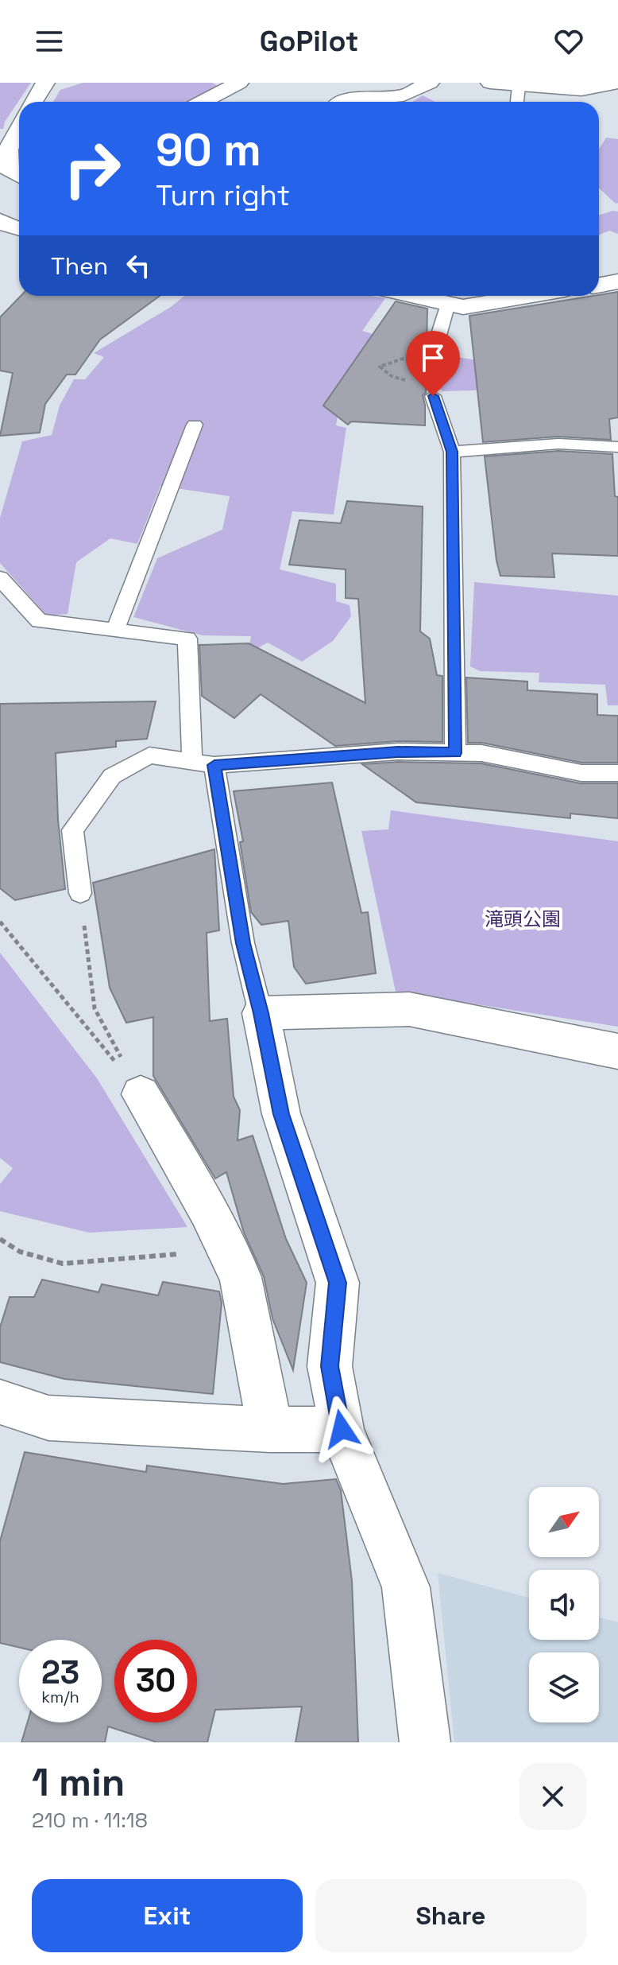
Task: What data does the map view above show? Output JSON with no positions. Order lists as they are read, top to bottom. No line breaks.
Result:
{"parks":["滝頭公園"],"north":"top right","page":{"header":"GoPilot","turn":["90 m","Turn right"],"then":"Then","speed":"23 km/h","limit":"30","heading":["1 min","210 m · 11:18"],"buttons":["Exit","Share"]}}
